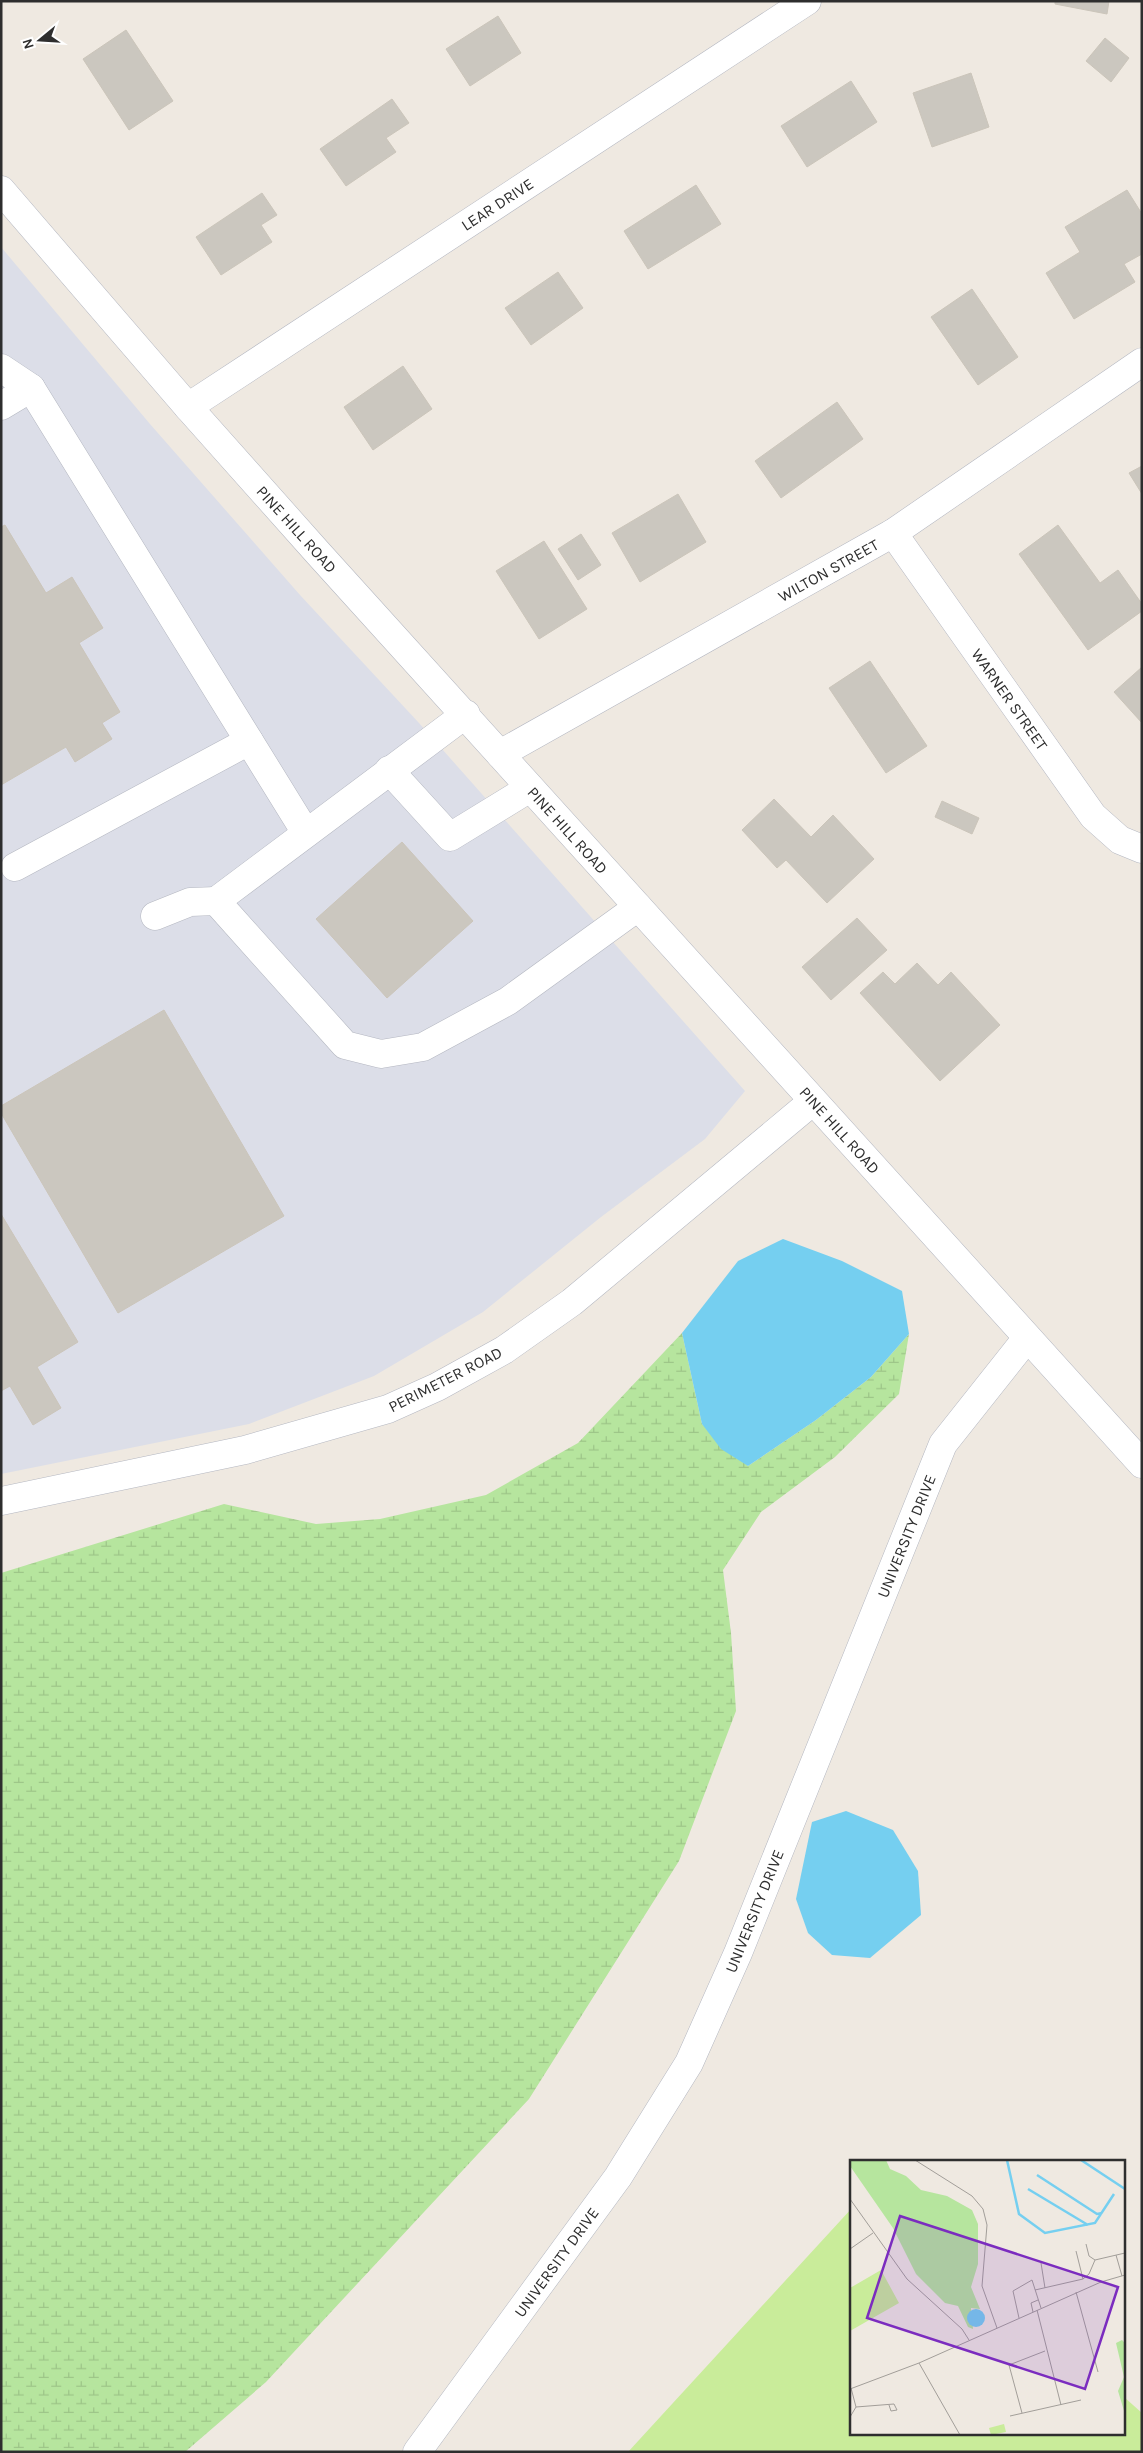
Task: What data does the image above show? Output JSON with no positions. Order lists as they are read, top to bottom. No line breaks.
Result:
{"streets":{"street":["LEAR DRIVE","PINE HILL ROAD","WILTON STREET","WARNER STREET","PERIMETER ROAD","UNIVERSITY DRIVE"]},"crossings":[["LEAR DRIVE","PINE HILL ROAD"],["PINE HILL ROAD","WILTON STREET"],["PINE HILL ROAD","PERIMETER ROAD"],["PINE HILL ROAD","UNIVERSITY DRIVE"],["WILTON STREET","WARNER STREET"]],"north":"left"}
